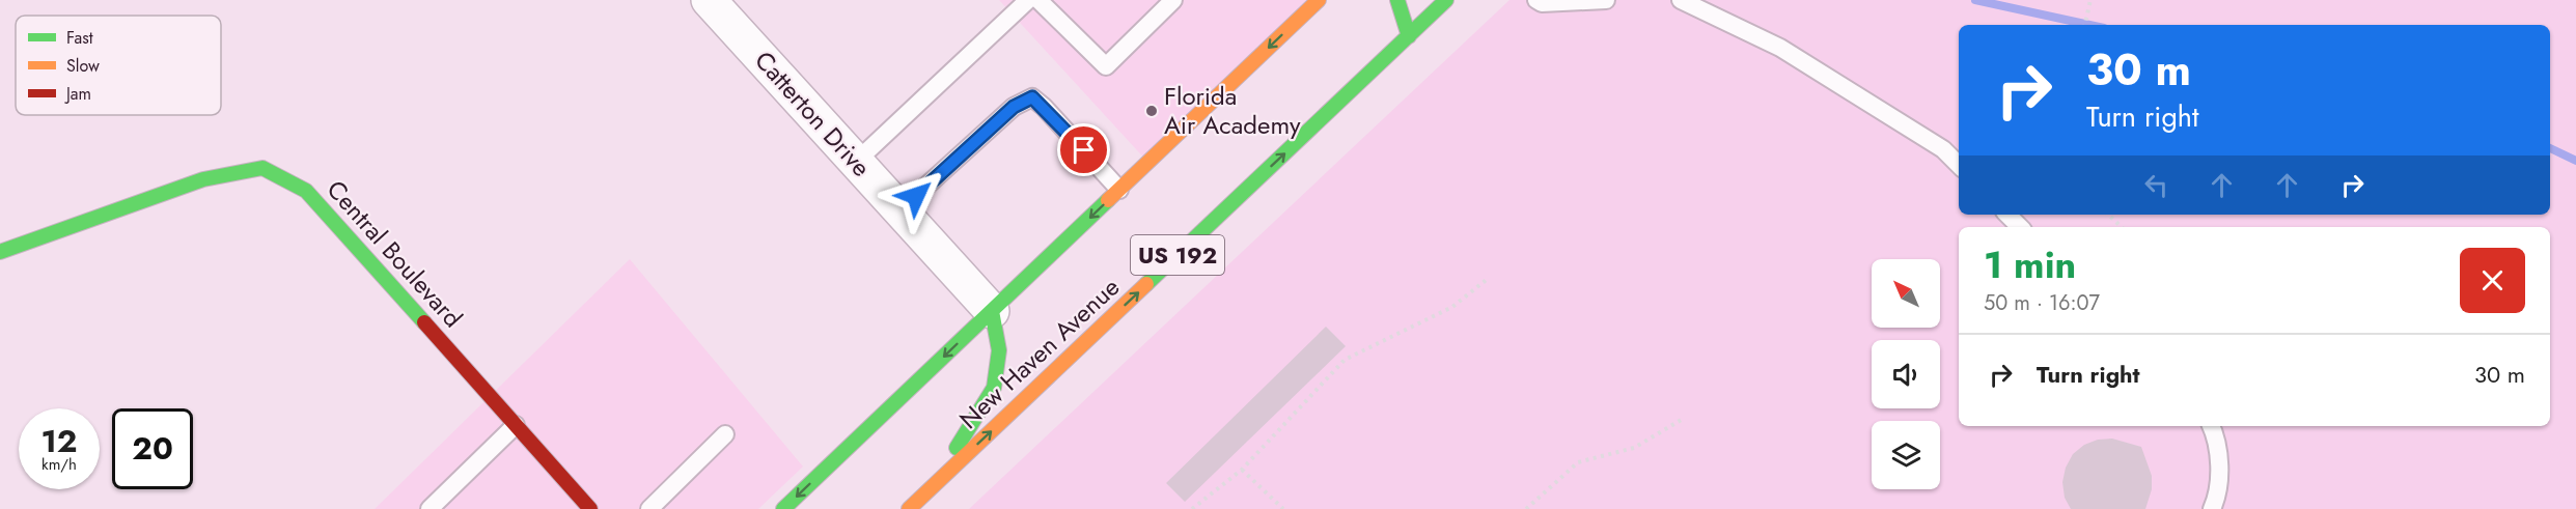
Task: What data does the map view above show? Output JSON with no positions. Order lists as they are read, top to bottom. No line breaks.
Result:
{"streets":{"main road":["Central Boulevard","US 192","New Haven Avenue"],"street":["Catterton Drive"]},"places":["Florida Air Academy"],"legend":["Fast","Slow","Jam"],"north":"top left","page":{"turn":["30 m","Turn right"],"heading":["1 min","50 m · 16:07"],"list":[{"name":"Turn right","value":"30 m"}],"speed":"12 km/h","limit":"20"}}
